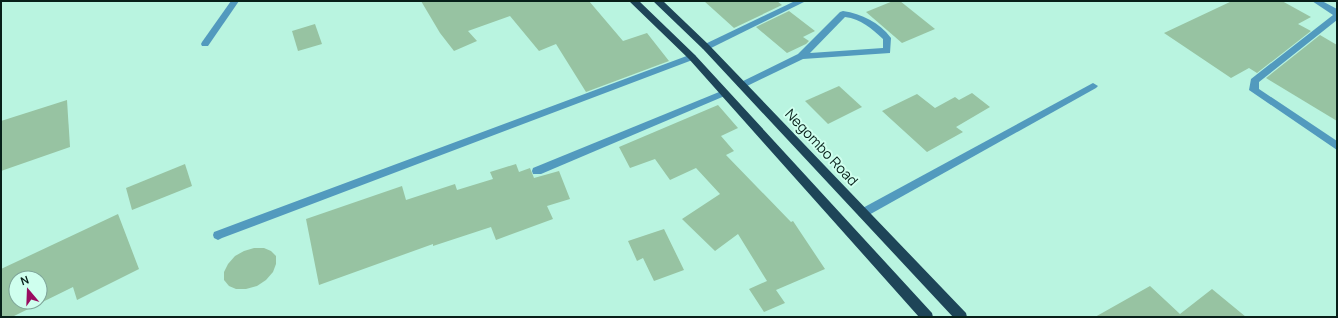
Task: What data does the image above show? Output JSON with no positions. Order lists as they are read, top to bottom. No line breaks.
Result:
{"streets":{"highway":["Negombo Road"]},"north":"top"}
